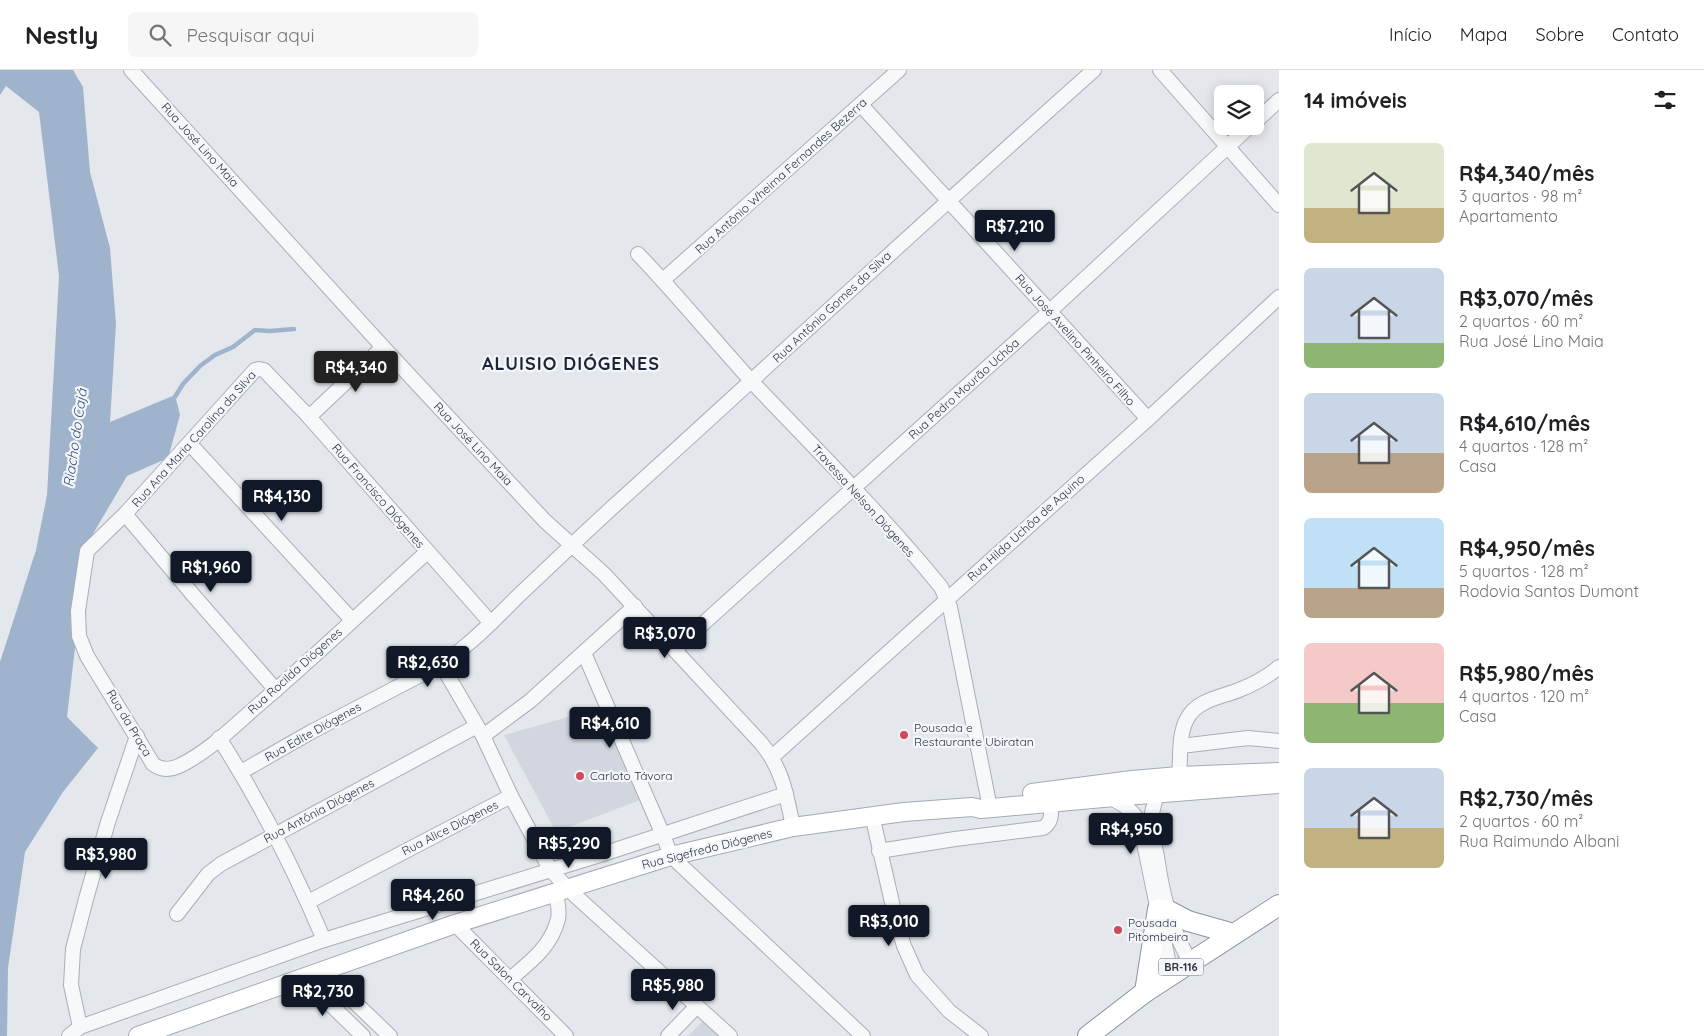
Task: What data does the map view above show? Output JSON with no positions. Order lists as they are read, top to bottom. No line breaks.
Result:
{"streets":{"highway":["BR-116"],"main road":["Rua Sigefredo Diógenes"],"street":["Rua José Lino Maia","Rua Antônio Wheima Fernandes Bezerra","Rua Antônio Gomes da Silva","Rua José Avelino Pinheiro Filho","Rua Pedro Mourão Uchôa","Rua Ana Maria Carolina da Silva","Rua Francisco Diógenes","Travessa Nelson Diógenes","Rua Hilda Uchôa de Aquino","Rua Rocilda Diógenes","Rua da Praça","Rua Edite Diógenes","Rua Antônia Diógenes","Rua Alice Diógenes","Rua Salon Carvalho"]},"crossings":[["Rua José Lino Maia","Rua Antônio Gomes da Silva"],["Rua José Lino Maia","Rua Pedro Mourão Uchôa"],["Rua José Lino Maia","Rua Hilda Uchôa de Aquino"],["Rua José Lino Maia","Rua Edite Diógenes"],["Rua José Lino Maia","Rua Antônia Diógenes"],["Rua José Lino Maia","Rua Sigefredo Diógenes"],["Rua Antônio Wheima Fernandes Bezerra","Rua José Avelino Pinheiro Filho"],["Rua Antônio Wheima Fernandes Bezerra","Travessa Nelson Diógenes"],["Rua Antônio Gomes da Silva","Rua José Avelino Pinheiro Filho"],["Rua Antônio Gomes da Silva","Travessa Nelson Diógenes"],["Rua Antônio Gomes da Silva","Rua Edite Diógenes"],["Rua José Avelino Pinheiro Filho","Rua Pedro Mourão Uchôa"],["Rua José Avelino Pinheiro Filho","Rua Hilda Uchôa de Aquino"],["Rua Pedro Mourão Uchôa","Travessa Nelson Diógenes"],["Rua Ana Maria Carolina da Silva","Rua Francisco Diógenes"],["Rua Ana Maria Carolina da Silva","Rua da Praça"],["Rua Francisco Diógenes","Rua Rocilda Diógenes"],["Rua Francisco Diógenes","Rua Edite Diógenes"],["Travessa Nelson Diógenes","Rua Hilda Uchôa de Aquino"],["Travessa Nelson Diógenes","Rua Sigefredo Diógenes"],["Rua Rocilda Diógenes","Rua da Praça"],["Rua Sigefredo Diógenes","Rua Salon Carvalho"]],"districts":["ALUISIO DIÓGENES"],"water":["Riacho do Cajá"],"places":["Pousada e Restaurante Ubiratan","Carloto Távora","Pousada Pitombeira"],"page":{"header":"Nestly","search":"Pesquisar aqui","nav":["Início","Mapa","Sobre","Contato"],"heading":"14 imóveis","list":[{"name":"R$4,340/mês","note":"3 quartos · 98 m² · Apartamento"},{"name":"R$3,070/mês","note":"2 quartos · 60 m² · Rua José Lino Maia"},{"name":"R$4,610/mês","note":"4 quartos · 128 m² · Casa"},{"name":"R$4,950/mês","note":"5 quartos · 128 m² · Rodovia Santos Dumont"},{"name":"R$5,980/mês","note":"4 quartos · 120 m² · Casa"},{"name":"R$2,730/mês","note":"2 quartos · 60 m² · Rua Raimundo Albani"}],"price":["R$7,210","R$4,340","R$4,130","R$1,960","R$3,070","R$2,630","R$4,610","R$4,950","R$5,290","R$3,980","R$4,260","R$3,010","R$5,980","R$2,730"]}}
